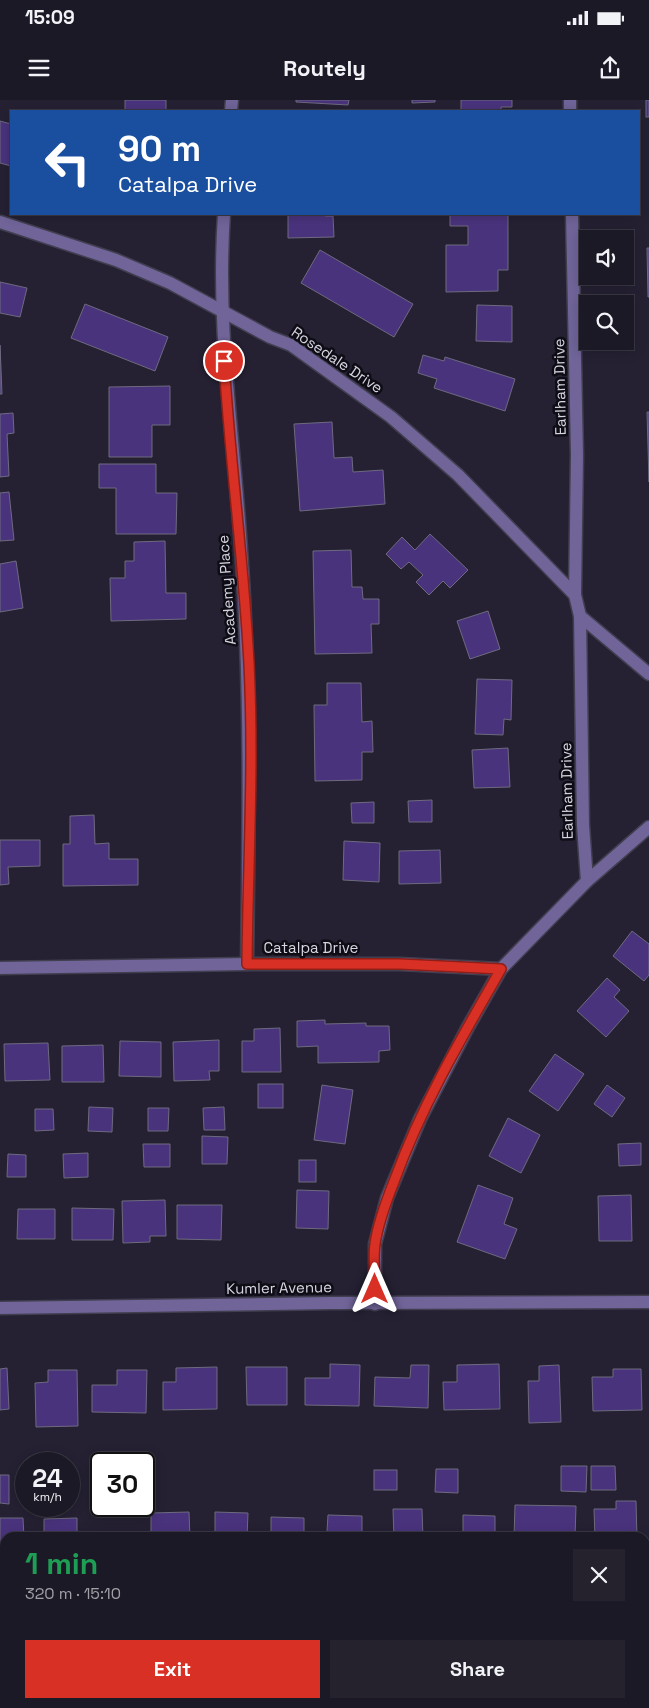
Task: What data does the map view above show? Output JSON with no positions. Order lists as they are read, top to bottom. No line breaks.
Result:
{"streets":{"street":["Rosedale Drive","Earlham Drive","Academy Place","Catalpa Drive","Kumler Avenue"]},"crossings":[["Rosedale Drive","Earlham Drive"],["Rosedale Drive","Academy Place"],["Academy Place","Catalpa Drive"]],"page":{"status":"15:09","header":"Routely","turn":["90 m","Catalpa Drive"],"speed":"24 km/h","limit":"30","heading":["1 min","320 m · 15:10"],"buttons":["Exit","Share"]}}
